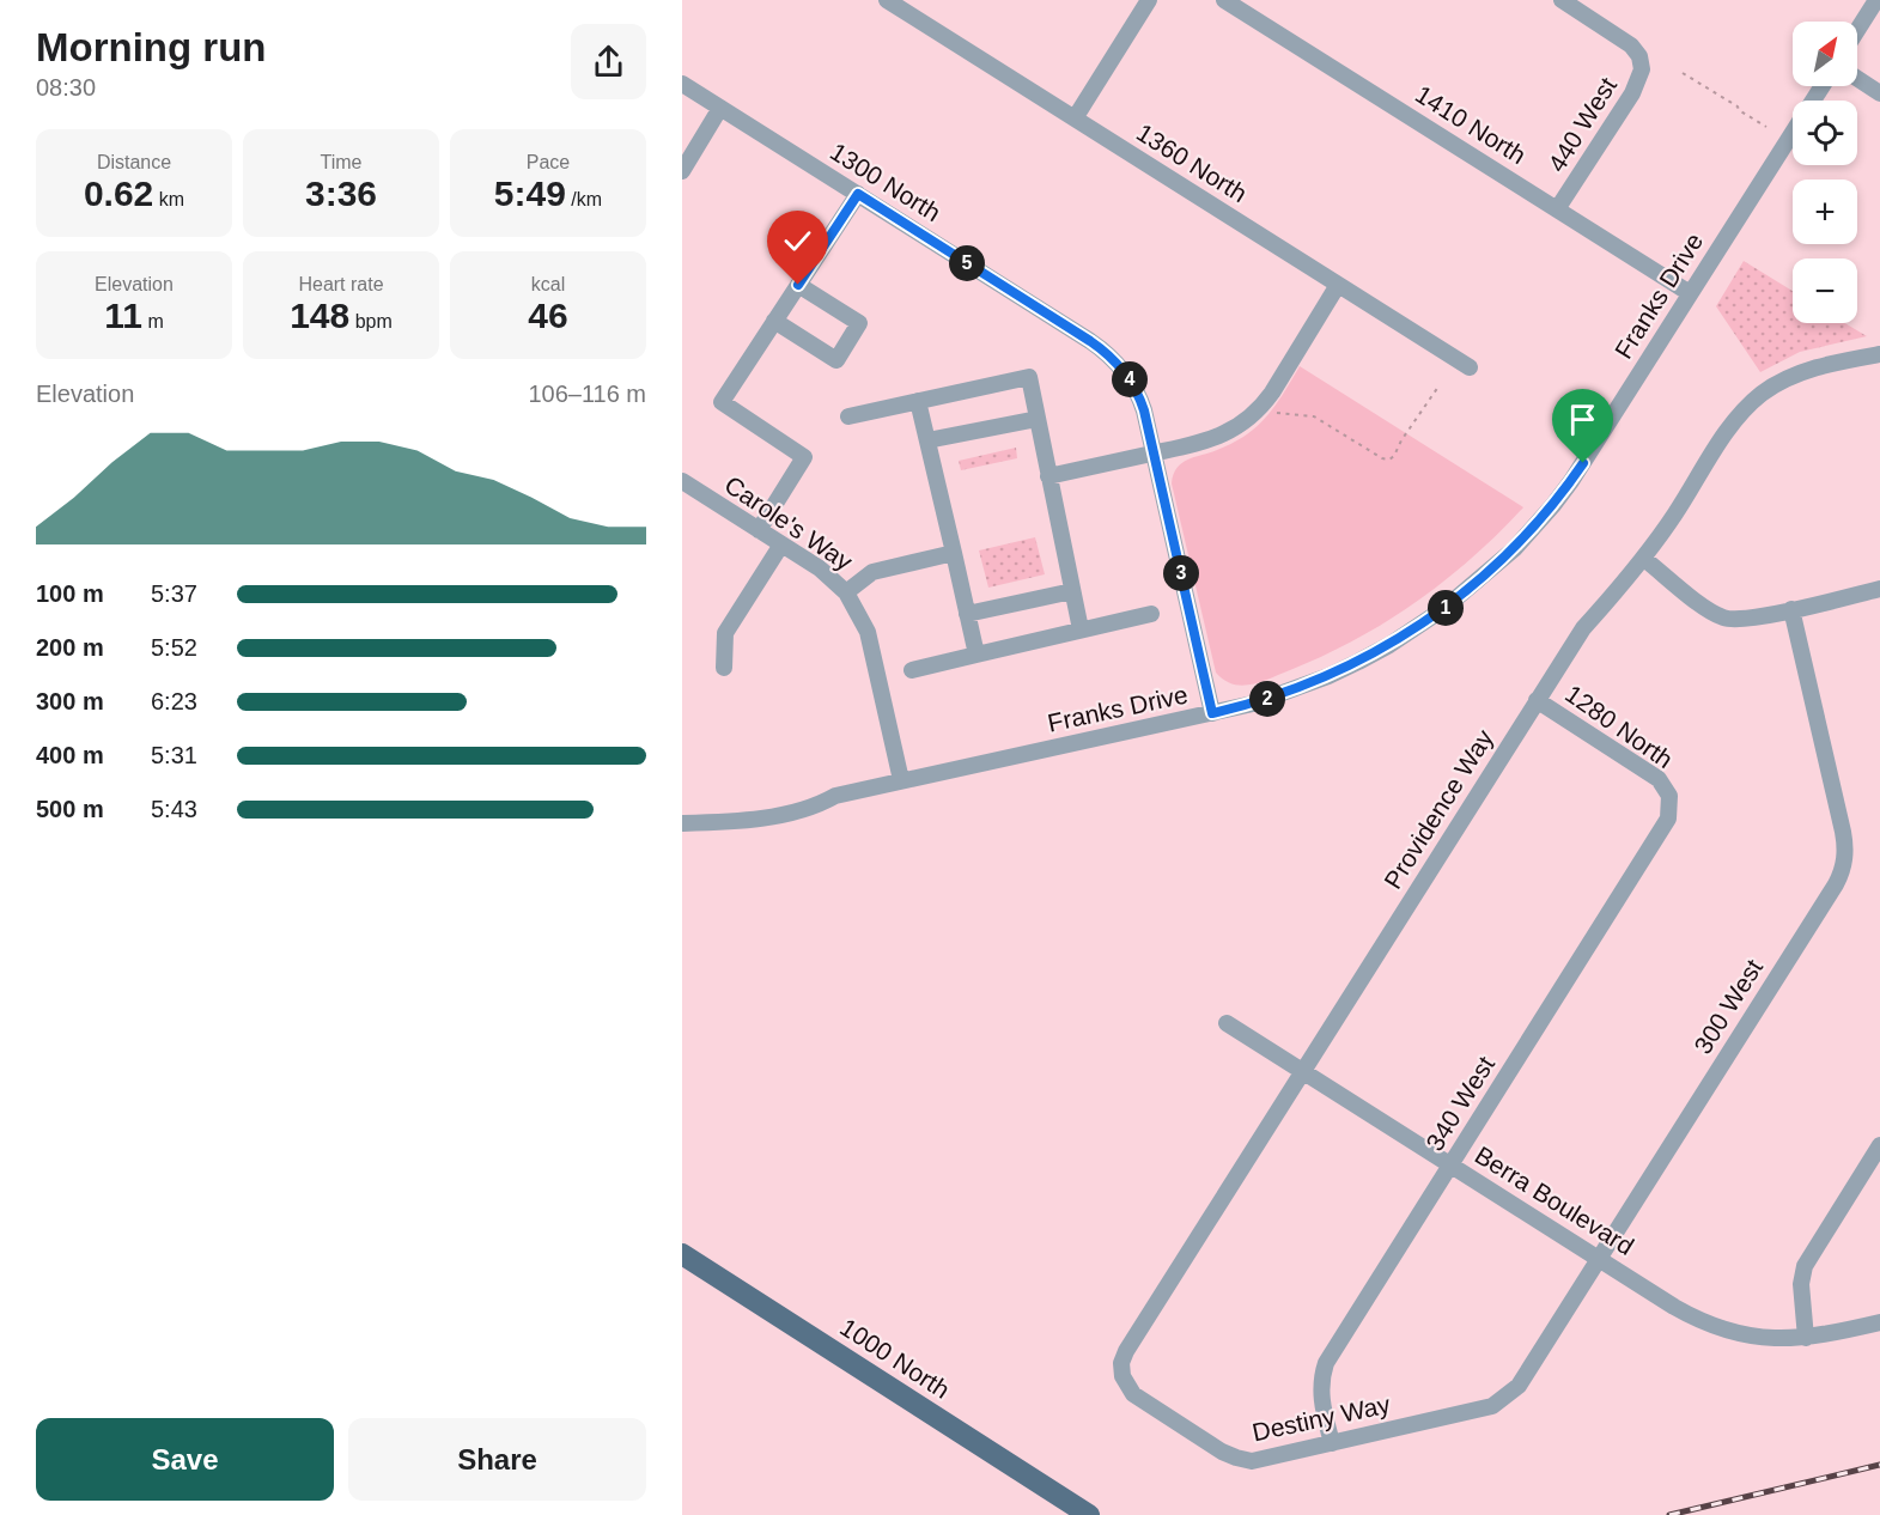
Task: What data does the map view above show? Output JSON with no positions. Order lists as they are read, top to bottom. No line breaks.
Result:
{"streets":{"main road":["1000 North"],"street":["1410 North","440 West","1360 North","1300 North","Franks Drive","Carole's Way","1280 North","Providence Way","300 West","340 West","Berra Boulevard","Destiny Way"]},"crossings":[["1410 North","440 West"],["1410 North","Franks Drive"],["1300 North","Franks Drive"],["Franks Drive","Carole's Way"],["1280 North","Providence Way"],["1280 North","340 West"],["Providence Way","Berra Boulevard"],["Providence Way","Destiny Way"],["300 West","Berra Boulevard"],["300 West","Destiny Way"],["340 West","Berra Boulevard"],["340 West","Destiny Way"]],"north":"top right","page":{"heading":["Morning run","08:30"],"map_buttons":["+","−"],"stats":[["Distance","0.62 km"],["Time","3:36"],["Pace","5:49 /km"],["Elevation","11 m"],["Heart rate","148 bpm"],["kcal","46"]],"pins":["5","4","3","1","2"],"chart":["Elevation","106–116 m"],"list":[{"name":"100 m","note":"5:37"},{"name":"200 m","note":"5:52"},{"name":"300 m","note":"6:23"},{"name":"400 m","note":"5:31"},{"name":"500 m","note":"5:43"}],"buttons":["Save","Share"]}}
